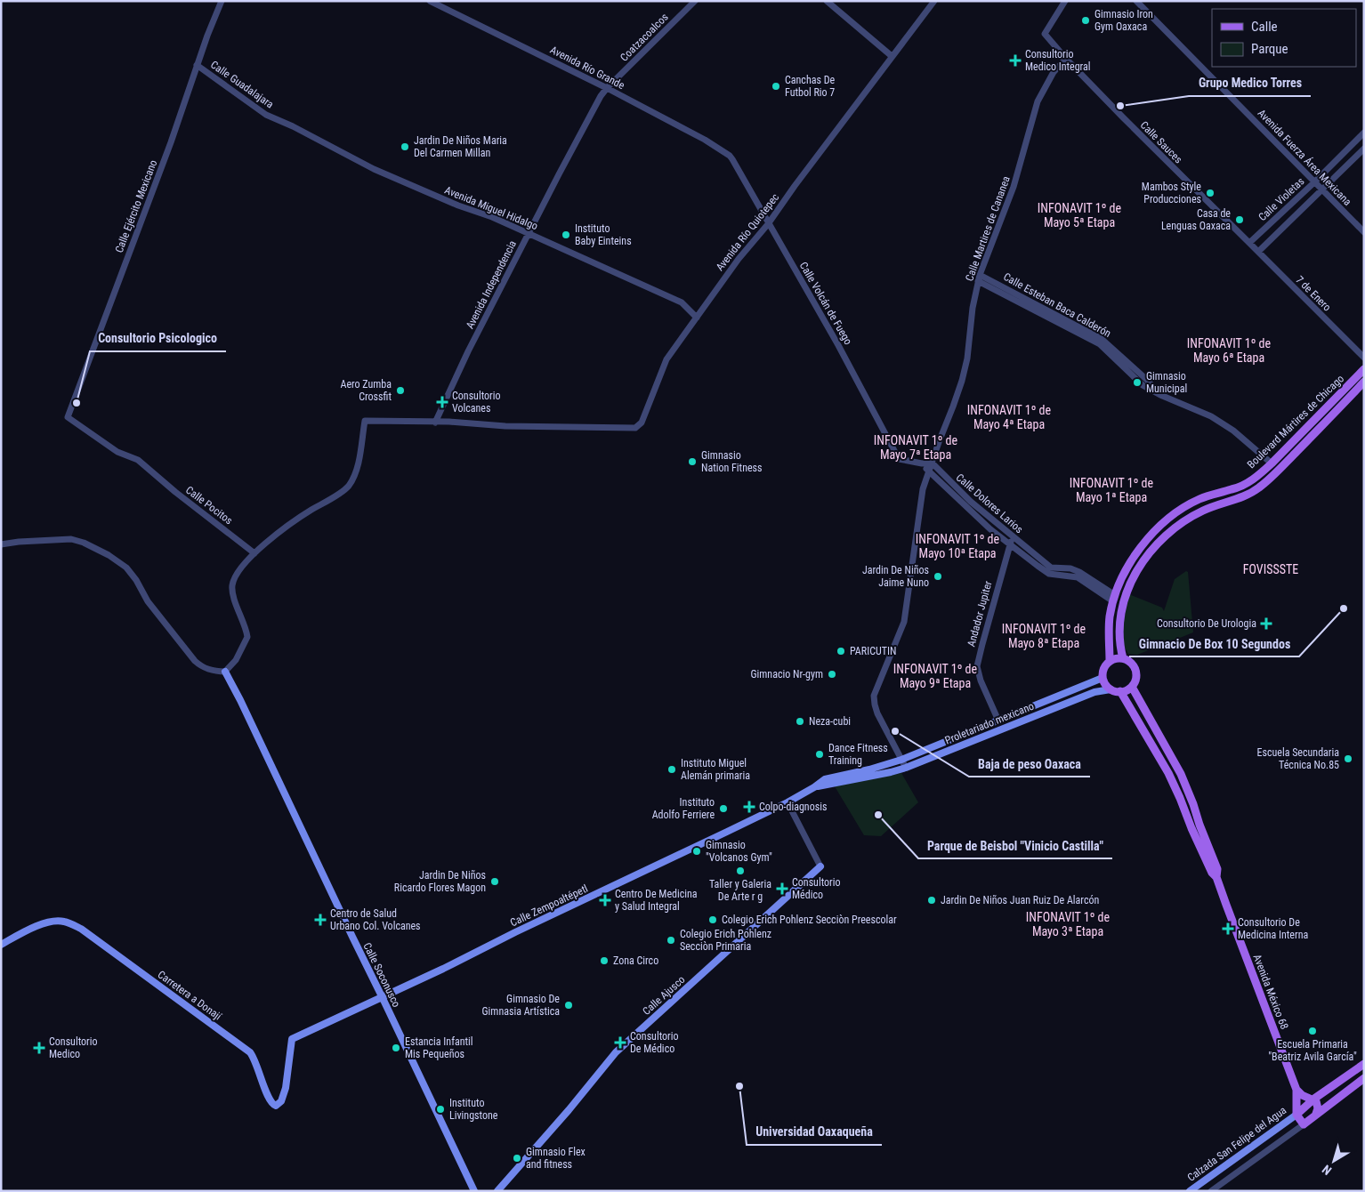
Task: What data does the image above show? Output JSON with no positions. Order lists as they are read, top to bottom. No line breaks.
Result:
{"streets":{"main road":["Boulevard Mártires de Chicago","Proletariado mexicano","Calle Zempoaltépetl","Calle Soconusco","Avenida México 68","Carretera a Donají","Calle Ajusco","Calzada San Felipe del Agua"],"street":["Coatzacoalcos","Avenida Río Grande","Calle Guadalajara","Calle Sauces","Avenida Fuerza Área Mexicana","Calle Violetas","Calle Ejército Mexicano","Avenida Miguel Hidalgo","Calle Martires de Cananea","Avenida Río Quiotepec","Avenida Independencia","7 de Enero","Calle Volcán de Fuego","Calle Esteban Baca Calderón","Calle Dolores Larios","Calle Pocitos","Andador Jupiter"]},"crossings":[["Coatzacoalcos","Avenida Río Grande"],["Coatzacoalcos","Avenida Independencia"],["Avenida Río Grande","Avenida Independencia"],["Avenida Río Grande","Calle Volcán de Fuego"],["Calle Guadalajara","Calle Ejército Mexicano"],["Calle Guadalajara","Avenida Miguel Hidalgo"],["Calle Sauces","Calle Violetas"],["Calle Sauces","Calle Martires de Cananea"],["Calle Sauces","7 de Enero"],["Avenida Fuerza Área Mexicana","Calle Violetas"],["Calle Violetas","7 de Enero"],["Calle Ejército Mexicano","Calle Pocitos"],["Avenida Miguel Hidalgo","Avenida Río Quiotepec"],["Avenida Miguel Hidalgo","Avenida Independencia"],["Calle Martires de Cananea","Calle Esteban Baca Calderón"],["Calle Martires de Cananea","Calle Dolores Larios"],["Calle Martires de Cananea","Proletariado mexicano"],["Avenida Río Quiotepec","Avenida Independencia"],["Avenida Río Quiotepec","Calle Volcán de Fuego"],["Calle Volcán de Fuego","Calle Dolores Larios"],["Calle Esteban Baca Calderón","Boulevard Mártires de Chicago"],["Boulevard Mártires de Chicago","Calle Dolores Larios"],["Boulevard Mártires de Chicago","Proletariado mexicano"],["Boulevard Mártires de Chicago","Avenida México 68"],["Calle Dolores Larios","Andador Jupiter"],["Andador Jupiter","Proletariado mexicano"],["Proletariado mexicano","Calle Zempoaltépetl"],["Proletariado mexicano","Avenida México 68"],["Calle Zempoaltépetl","Calle Soconusco"],["Calle Zempoaltépetl","Carretera a Donají"],["Avenida México 68","Calzada San Felipe del Agua"]],"districts":["INFONAVIT 1º de Mayo 5ª Etapa","INFONAVIT 1º de Mayo 6ª Etapa","INFONAVIT 1º de Mayo 4ª Etapa","INFONAVIT 1º de Mayo 7ª Etapa","INFONAVIT 1º de Mayo 1ª Etapa","INFONAVIT 1º de Mayo 10ª Etapa","FOVISSSTE","INFONAVIT 1º de Mayo 8ª Etapa","INFONAVIT 1º de Mayo 9ª Etapa","INFONAVIT 1º de Mayo 3ª Etapa"],"places":{"other":["Gimnasio Iron Gym Oaxaca","Canchas De Futbol Rio 7","Grupo Medico Torres","Jardin De Niños Maria Del Carmen Millan","Mambos Style Producciones","Casa de Lenguas Oaxaca","Instituto Baby Einteins","Gimnasio Municipal","Aero Zumba Crossfit","Consultorio Psicologico","Gimnasio Nation Fitness","Jardin De Niños Jaime Nuno","Gimnacio De Box 10 Segundos","PARICUTIN","Gimnacio Nr-gym","Neza-cubi","Baja de peso Oaxaca","Dance Fitness Training","Escuela Secundaria Técnica No.85","Instituto Miguel Alemán primaria","Instituto Adolfo Ferriere","Parque de Beisbol \"Vinicio Castilla\"","Gimnasio \"Volcanos Gym\"","Taller y Galeria De Arte r g","Jardin De Niños Ricardo Flores Magon","Jardin De Niños Juan Ruiz De Alarcón","Colegio Erich Pohlenz Secciòn Preescolar","Colegio Erich Pohlenz Secciòn Primaria","Zona Circo","Gimnasio De Gimnasia Artística","Escuela Primaria \"Beatriz Avila García\"","Estancia Infantil Mis Pequeños","Universidad Oaxaqueña","Instituto Livingstone","Gimnasio Flex and fitness"],"health":["Consultorio Medico Integral","Consultorio Volcanes","Consultorio De Urologia","Colpo-diagnosis","Consultorio Médico","Centro De Medicina y Salud Integral","Centro de Salud Urbano Col. Volcanes","Consultorio De Medicina Interna","Consultorio De Médico","Consultorio Medico"]},"legend":["Calle","Parque"],"north":"bottom left"}
